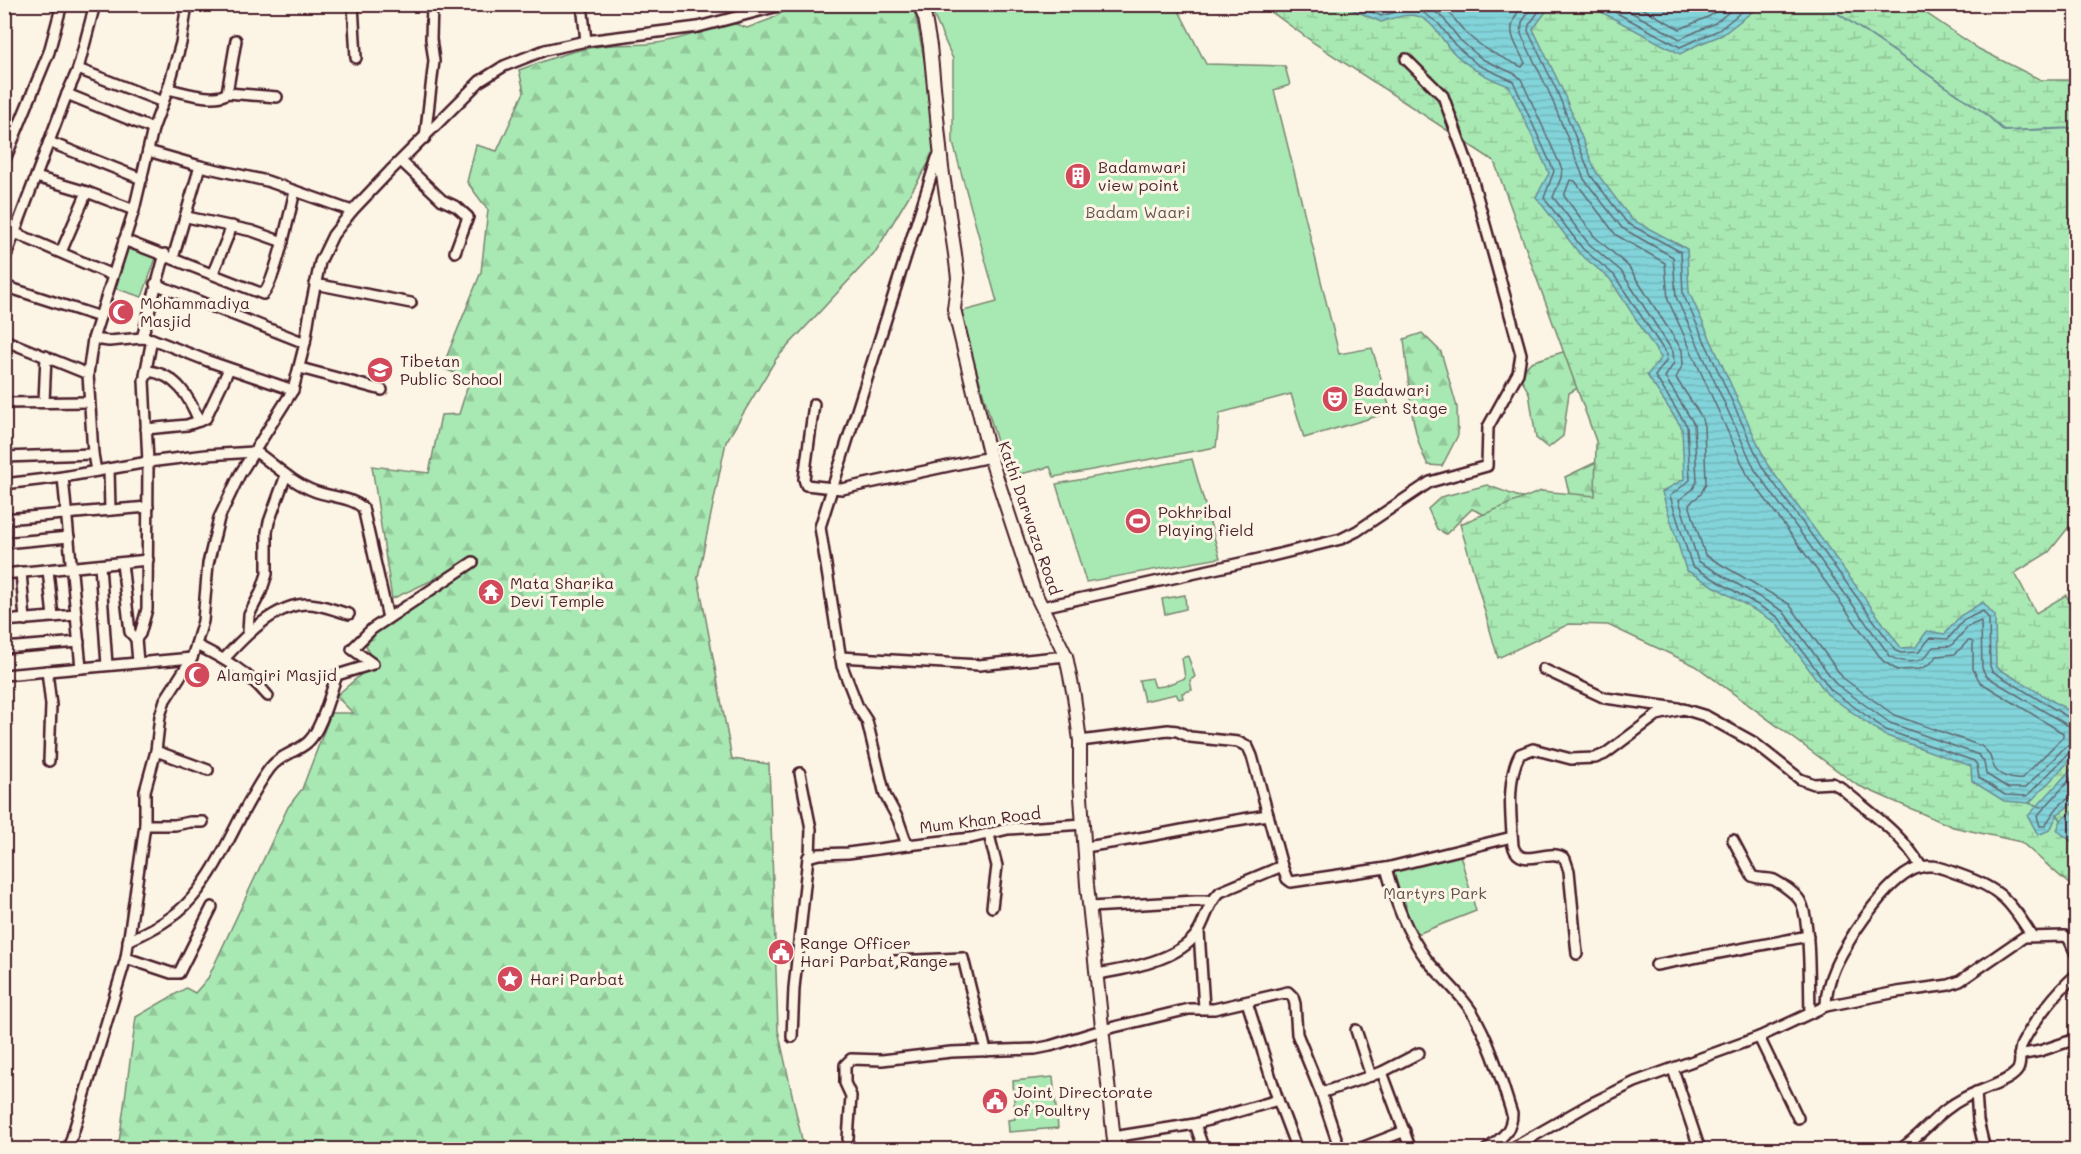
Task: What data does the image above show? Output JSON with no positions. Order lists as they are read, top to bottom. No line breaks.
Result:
{"streets":{"street":["Kathi Darwaza Road","Mum Khan Road"]},"crossings":[["Kathi Darwaza Road","Mum Khan Road"]],"parks":["Badam Waari","Martyrs Park"],"places":{"building":["Badamwari view point"],"mosque":["Mohammadiya Masjid","Alamgiri Masjid"],"school or university":["Tibetan Public School"],"theatre":["Badawari Event Stage"],"sports":["Pokhribal Playing field"],"temple":["Mata Sharika Devi Temple"],"public building":["Range Officer Hari Parbat Range","Joint Directorate of Poultry"],"place":["Hari Parbat"]}}
